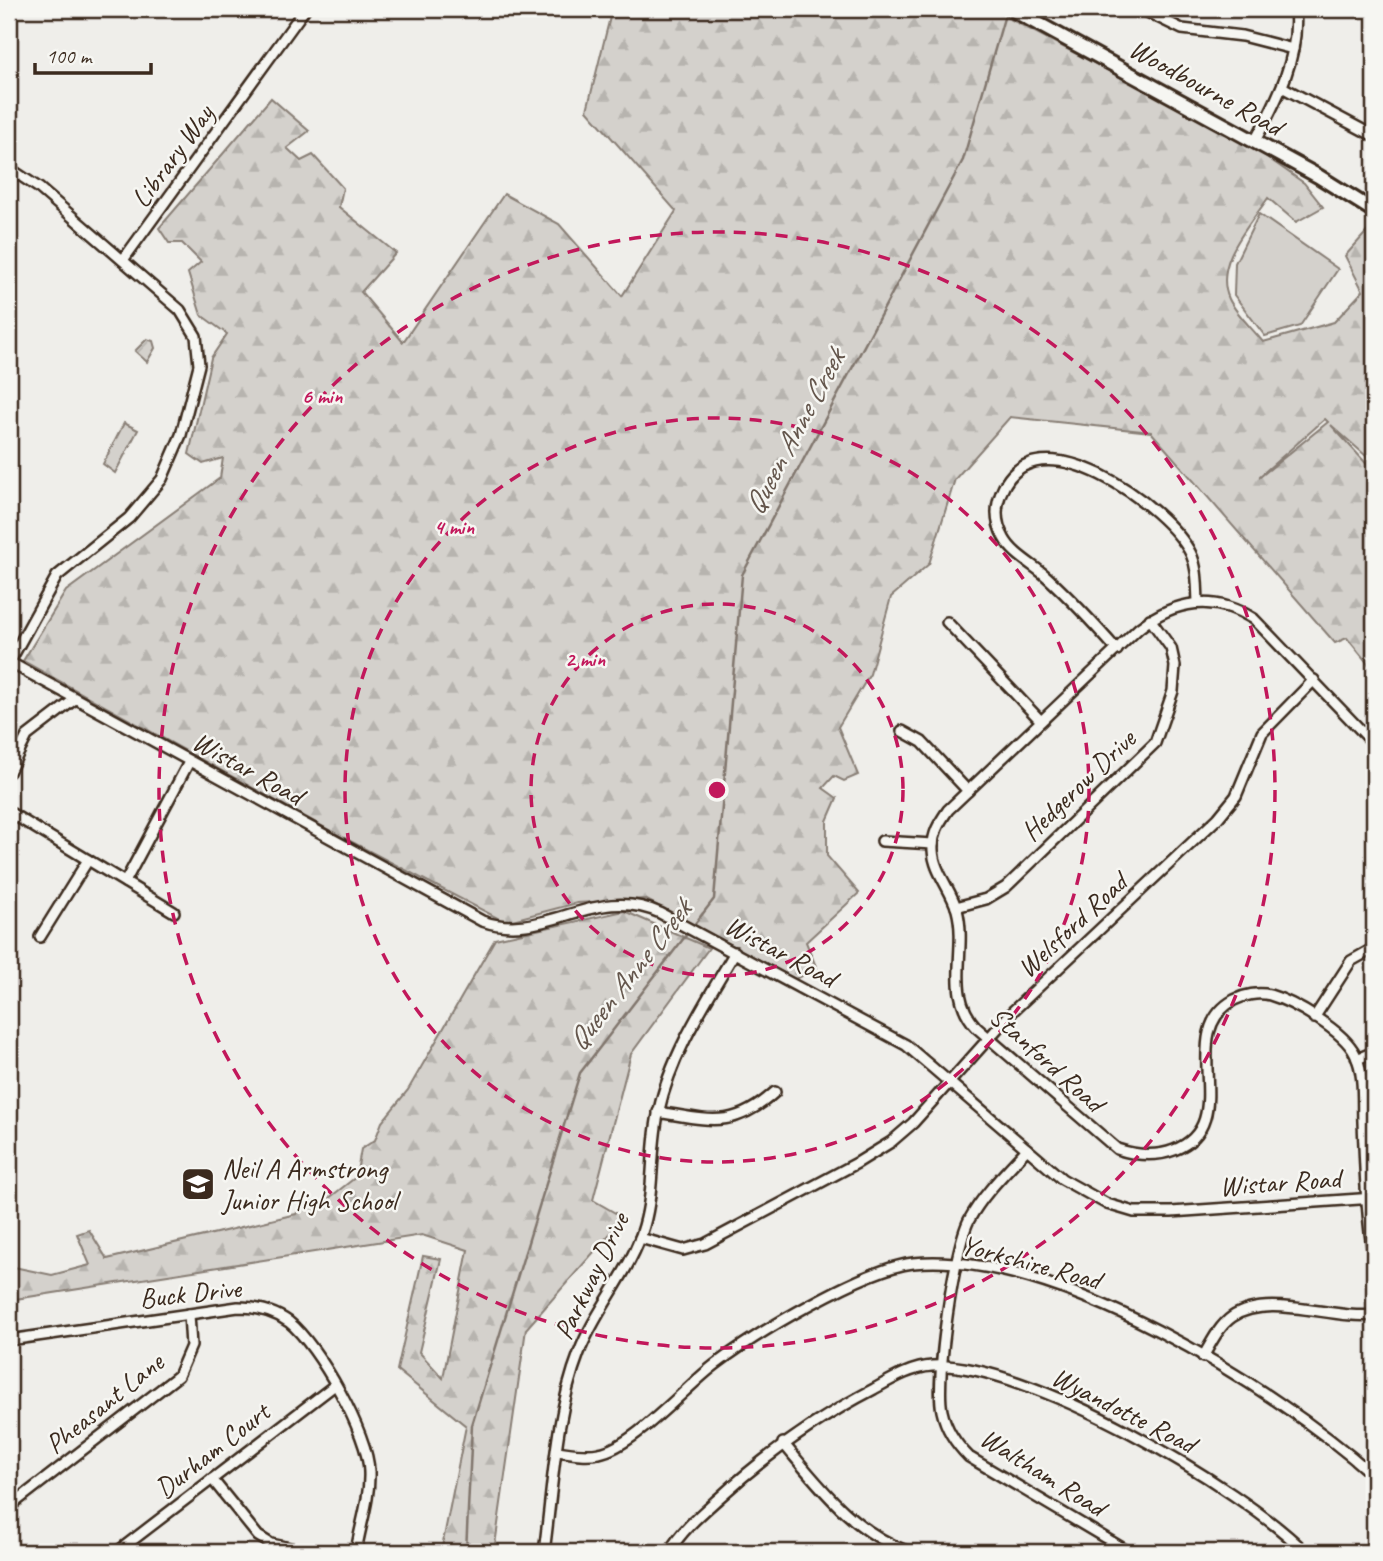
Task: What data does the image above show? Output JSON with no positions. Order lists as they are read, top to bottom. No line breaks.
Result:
{"streets":{"main road":["Woodbourne Road"],"street":["Library Way","Wistar Road","Hedgerow Drive","Welsford Road","Stanford Road","Yorkshire Road","Parkway Drive","Buck Drive","Pheasant Lane","Wyandotte Road","Durham Court","Waltham Road"]},"crossings":[["Wistar Road","Welsford Road"],["Wistar Road","Parkway Drive"],["Wistar Road","Waltham Road"],["Hedgerow Drive","Stanford Road"],["Welsford Road","Stanford Road"],["Welsford Road","Parkway Drive"],["Yorkshire Road","Parkway Drive"],["Yorkshire Road","Waltham Road"],["Buck Drive","Pheasant Lane"],["Buck Drive","Durham Court"],["Wyandotte Road","Waltham Road"]],"water":["Queen Anne Creek"],"places":{"school or university":["Neil A Armstrong Junior High School"]},"scale_bar":"100 m","rings":["6 min","4 min","2 min"]}
